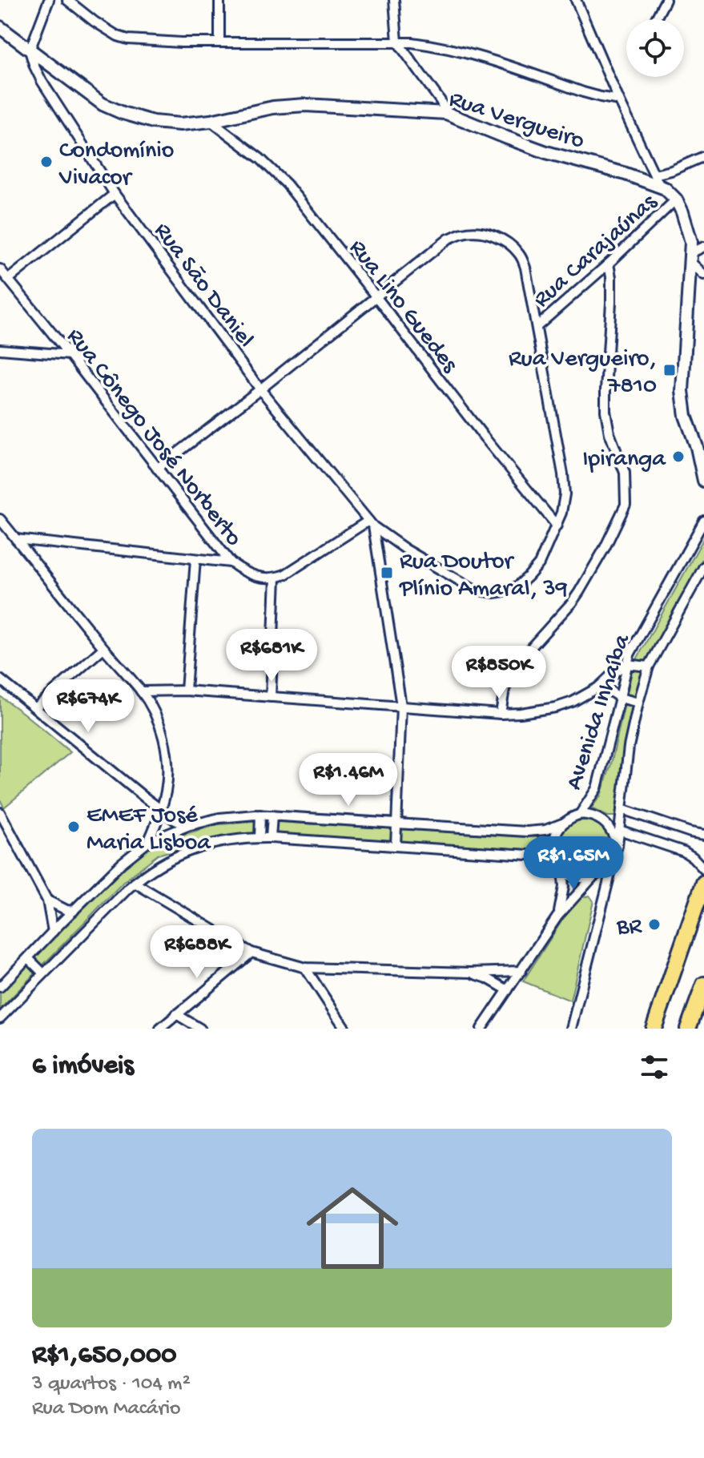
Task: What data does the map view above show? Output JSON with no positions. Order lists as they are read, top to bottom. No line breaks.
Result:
{"streets":{"main road":["Rua Vergueiro"],"street":["Rua Carajaúnas","Rua São Daniel","Rua Lino Guedes","Rua Cônego José Norberto","Avenida Inhaíba"]},"crossings":[["Rua Vergueiro","Rua Carajaúnas"],["Rua Vergueiro","Rua São Daniel"],["Rua Vergueiro","Rua Lino Guedes"]],"places":{"other":["Condomínio Vivacor","Ipiranga","EMEF José Maria Lisboa","BR"],"transit":["Rua Vergueiro, 7810","Rua Doutor Plínio Amaral, 39"]},"page":{"price":["R$681K","R$850K","R$674K","R$1.46M","R$1.65M","R$688K"],"heading":"6 imóveis","list":[{"name":"R$1,650,000","note":"3 quartos · 104 m² · Rua Dom Macário"}]}}
